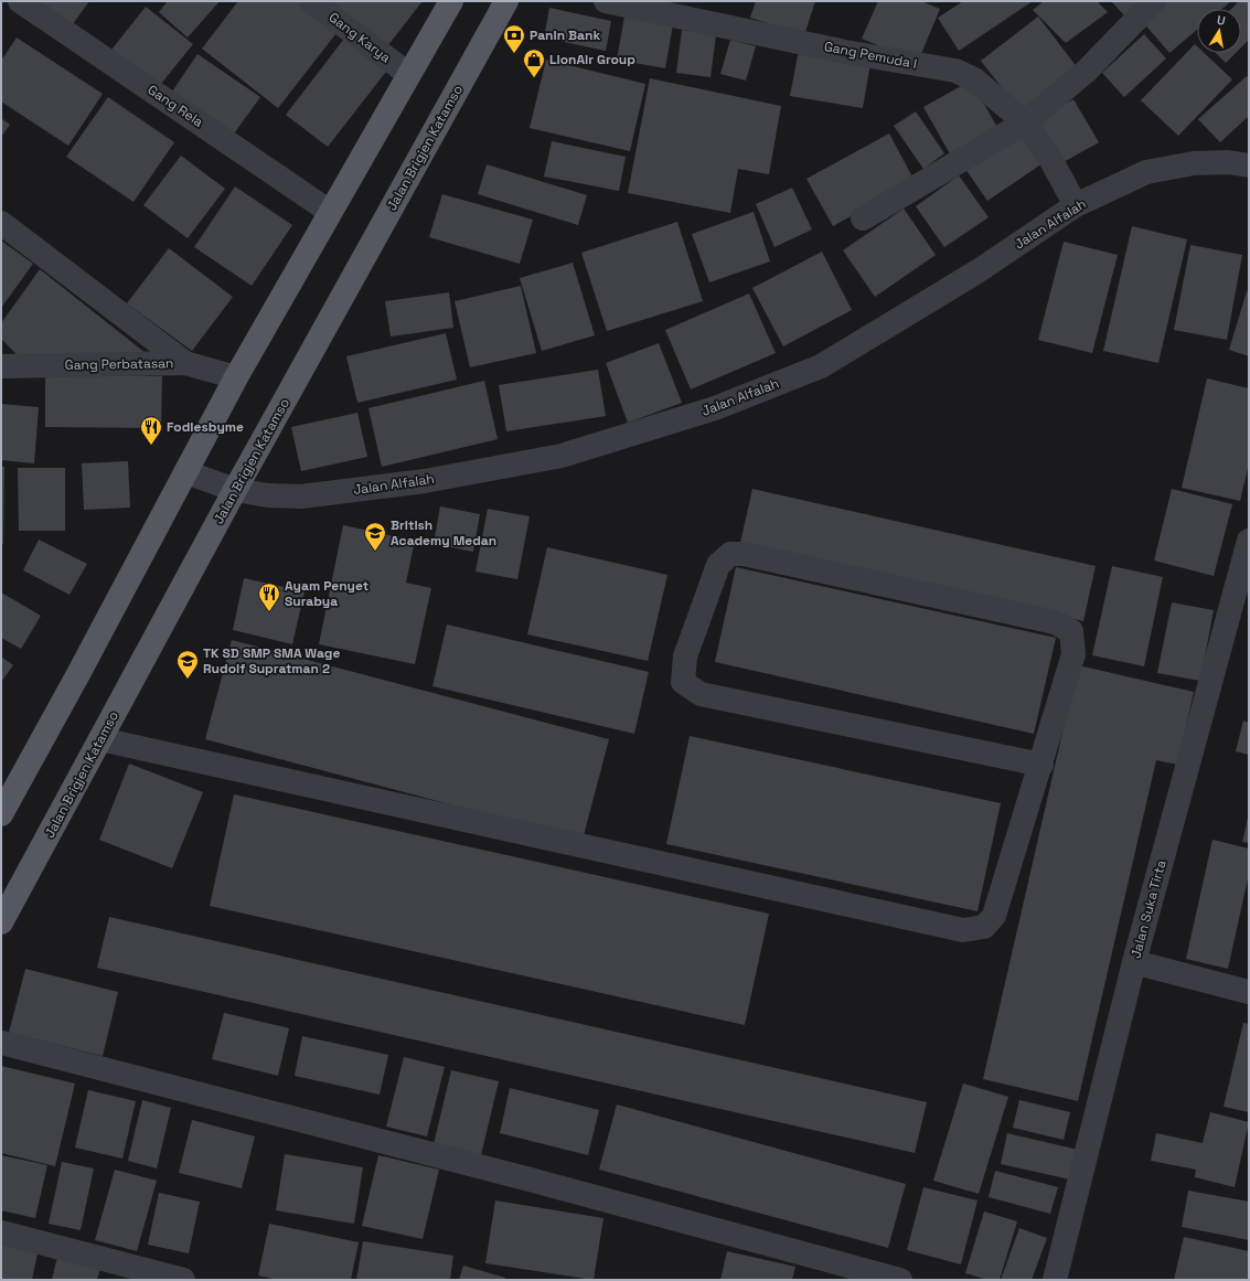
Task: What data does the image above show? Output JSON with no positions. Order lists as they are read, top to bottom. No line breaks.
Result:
{"streets":{"main road":["Jalan Brigjen Katamso"],"street":["Gang Karya","Gang Pemuda I","Gang Rela","Jalan Alfalah","Gang Perbatasan","Jalan Suka Tirta"]},"crossings":[["Gang Pemuda I","Jalan Alfalah"],["Jalan Brigjen Katamso","Jalan Alfalah"]],"places":{"bank":["Panin Bank"],"shop":["LionAir Group"],"restaurant":["Fodiesbyme","Ayam Penyet Surabya"],"school or university":["British Academy Medan","TK SD SMP SMA Wage Rudolf Supratman 2"]},"north":"top"}
